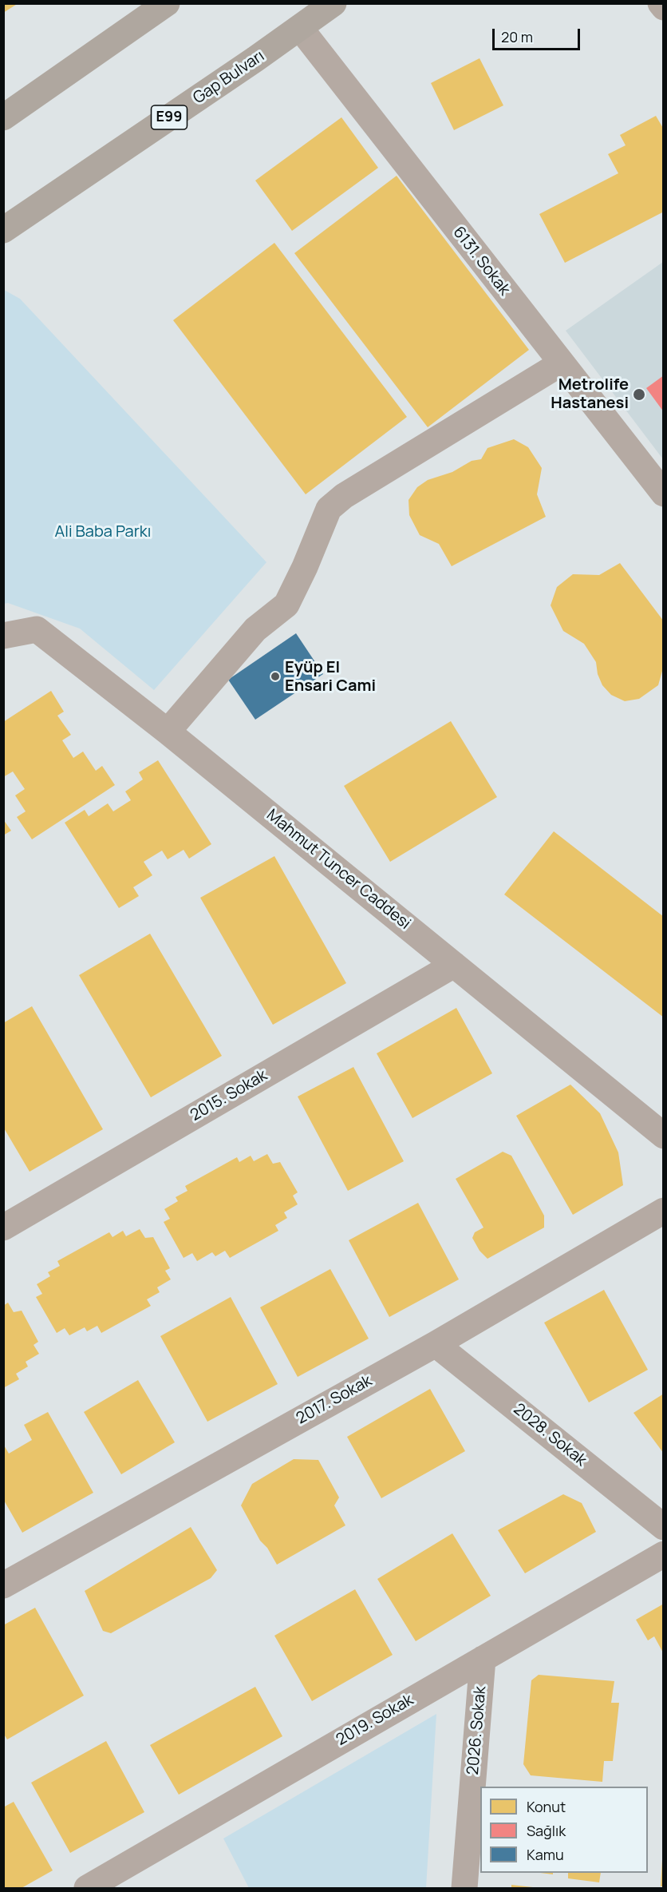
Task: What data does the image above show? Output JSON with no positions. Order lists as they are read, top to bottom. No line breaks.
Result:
{"streets":{"highway":["Gap Bulvarı","E99"],"street":["6131. Sokak","Mahmut Tuncer Caddesi","2015. Sokak","2017. Sokak","2028. Sokak","2019. Sokak","2026. Sokak"]},"crossings":[["Gap Bulvarı","6131. Sokak"],["Mahmut Tuncer Caddesi","2015. Sokak"],["2017. Sokak","2028. Sokak"],["2019. Sokak","2026. Sokak"]],"parks":["Ali Baba Parkı"],"places":["Metrolife Hastanesi","Eyüp El Ensari Cami"],"legend":["Konut","Sağlık","Kamu"],"scale_bar":"20 m"}
